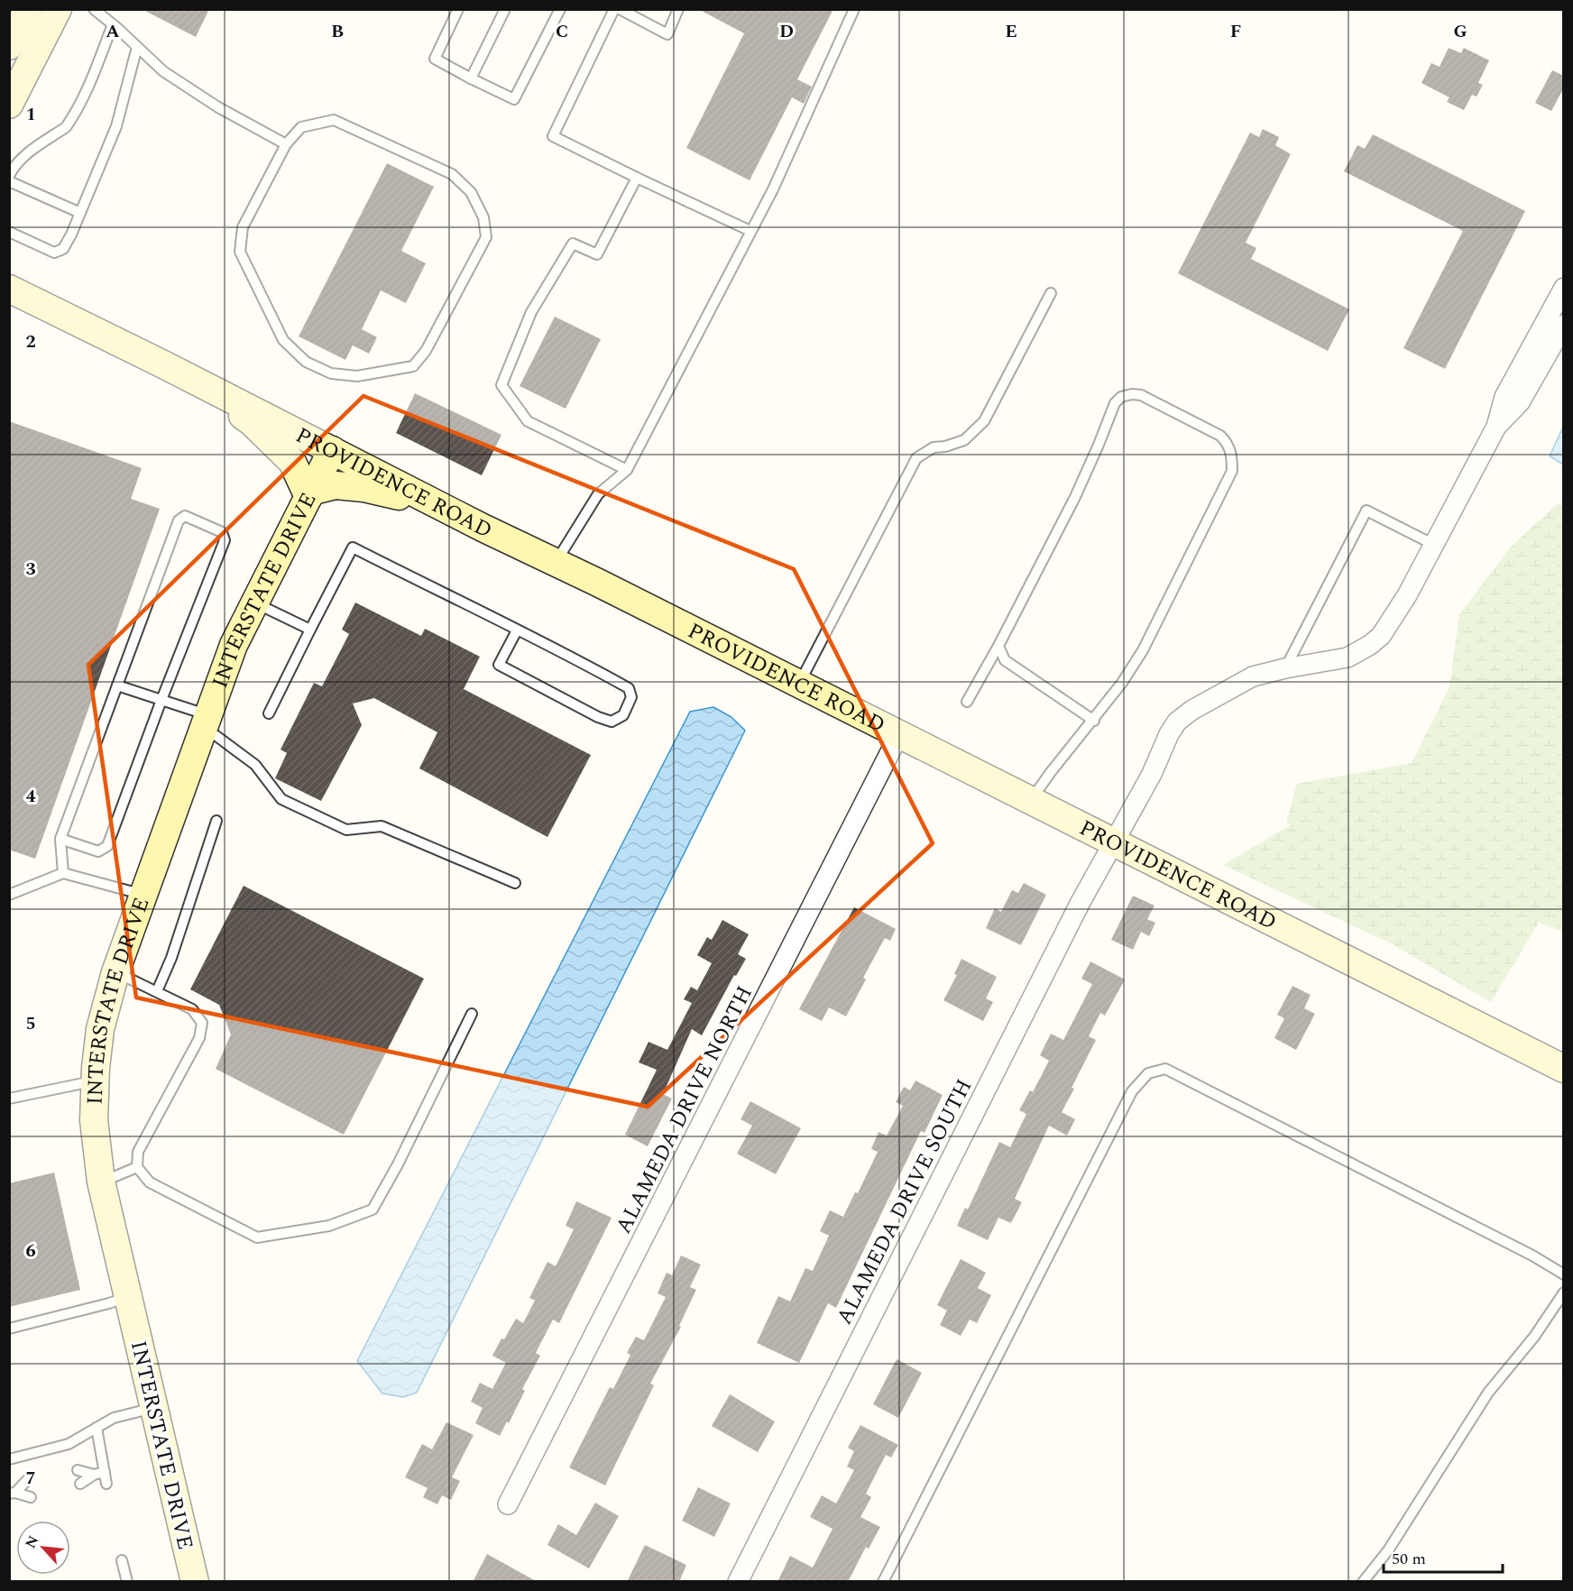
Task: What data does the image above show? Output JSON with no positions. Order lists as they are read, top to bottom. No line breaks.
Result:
{"streets":{"street":["PROVIDENCE ROAD","INTERSTATE DRIVE","ALAMEDA DRIVE NORTH","ALAMEDA DRIVE SOUTH"]},"crossings":[["PROVIDENCE ROAD","INTERSTATE DRIVE"],["PROVIDENCE ROAD","ALAMEDA DRIVE NORTH"],["PROVIDENCE ROAD","ALAMEDA DRIVE SOUTH"]],"scale_bar":"50 m","north":"top left","grid":{"columns":["A","B","C","D","E","F","G"],"rows":["1","2","3","4","5","6","7"]}}
